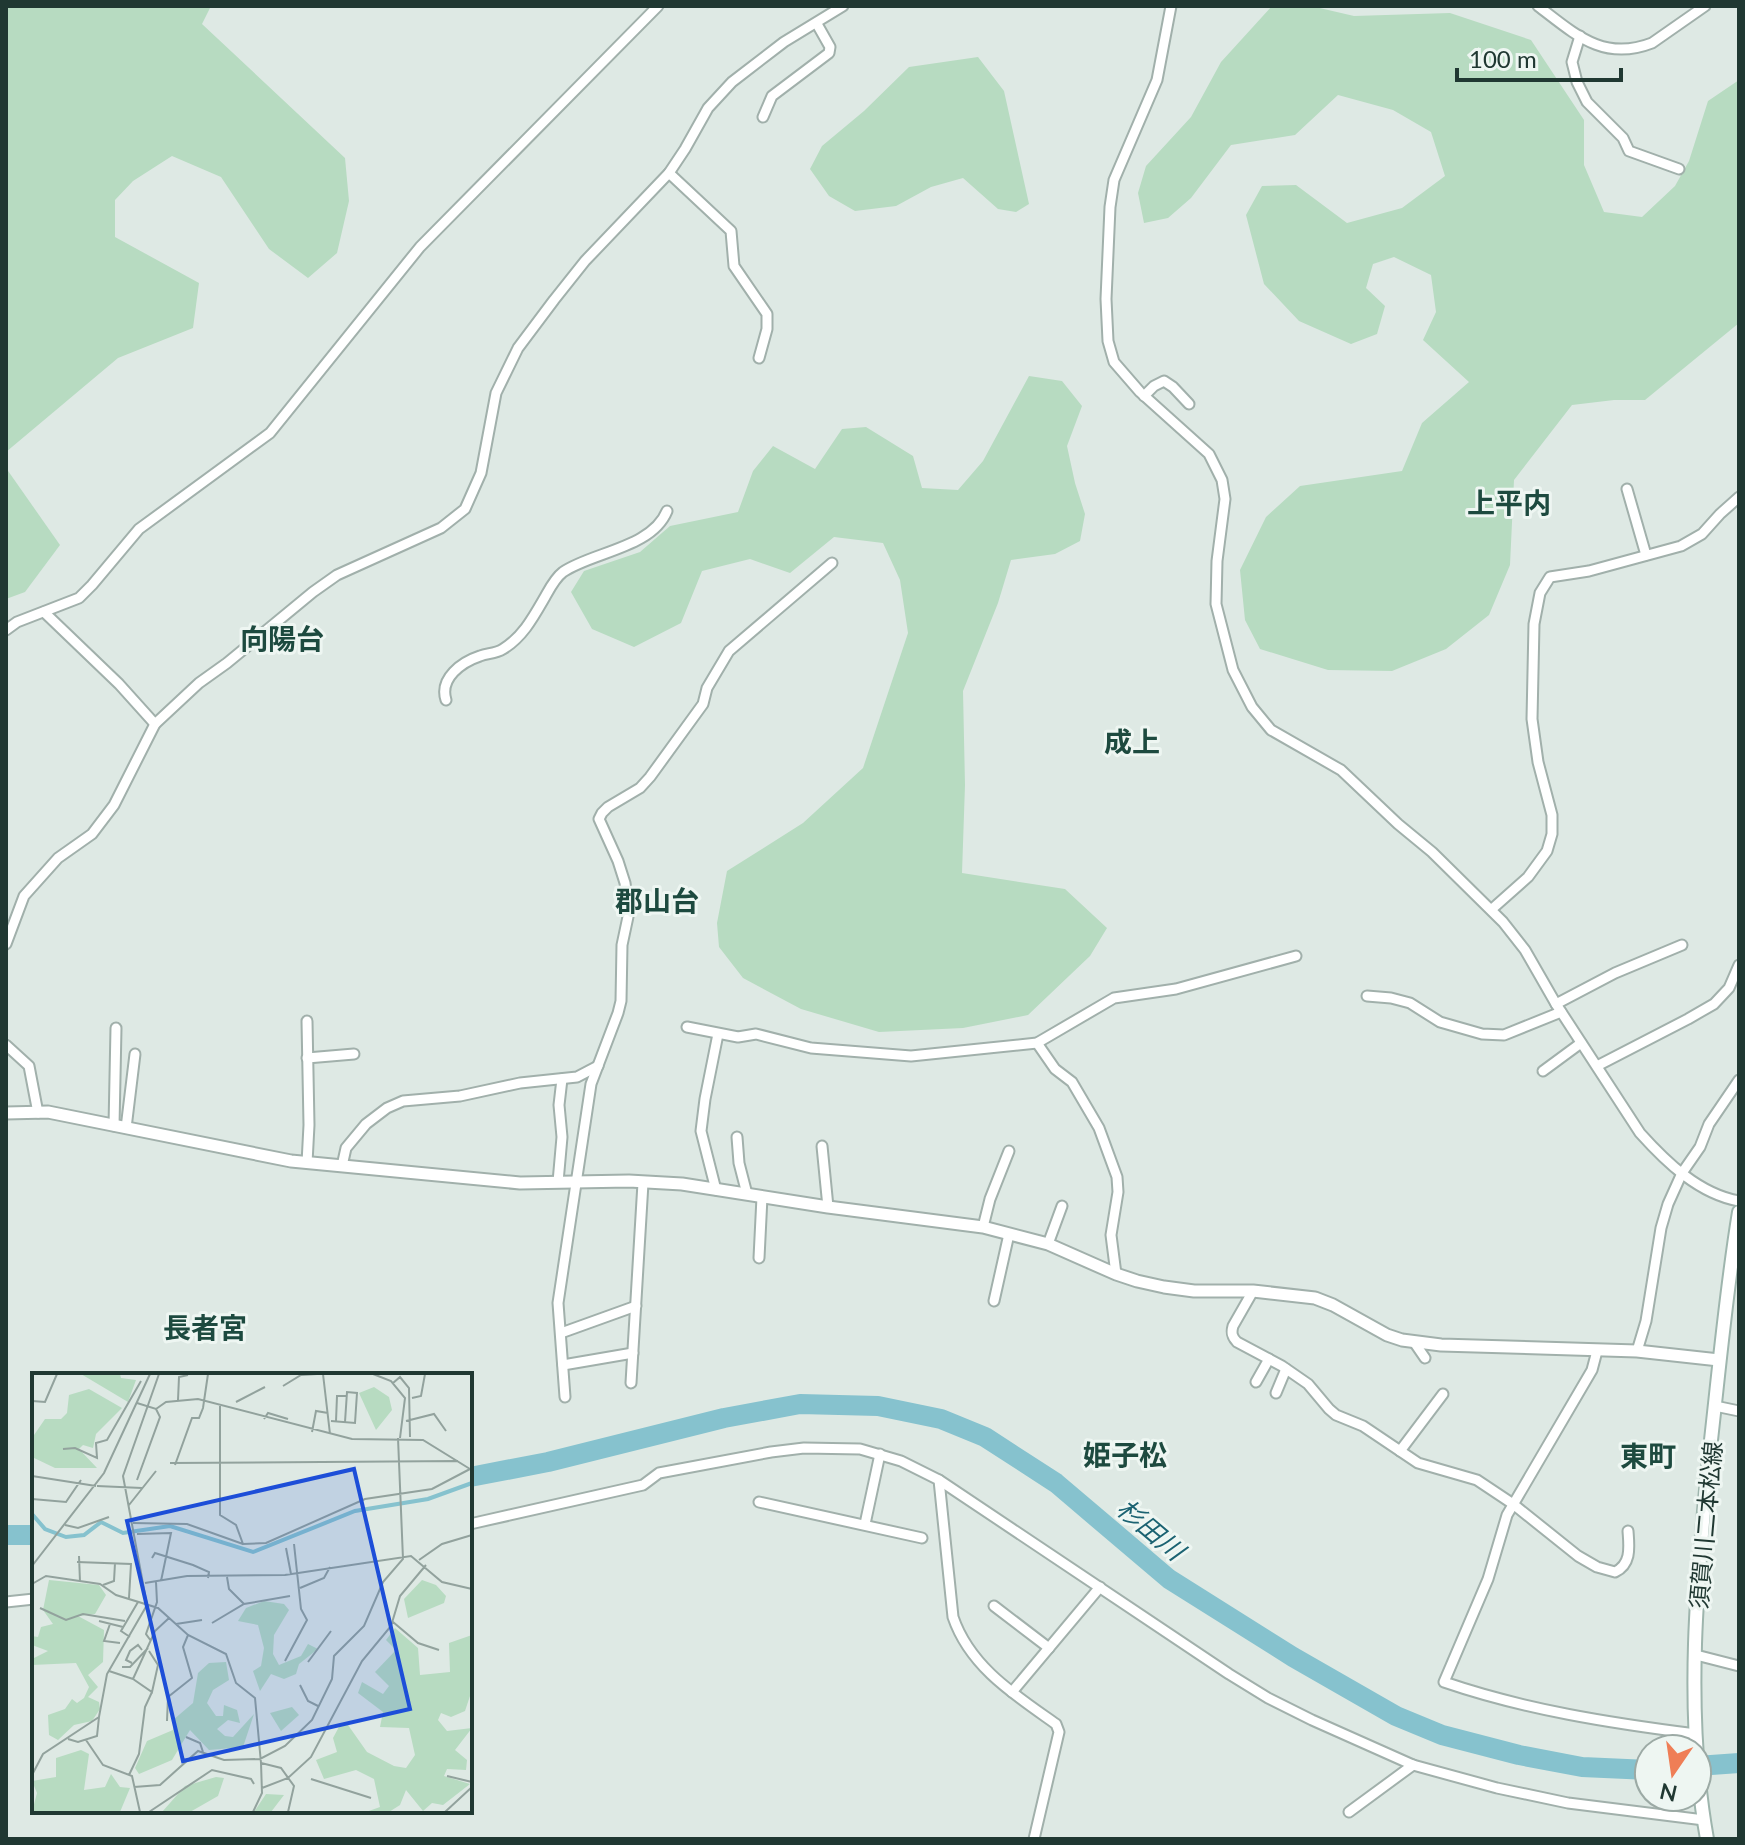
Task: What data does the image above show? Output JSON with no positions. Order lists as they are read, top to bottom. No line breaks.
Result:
{"streets":{"main road":["須賀川二本松線"]},"districts":["上平内","向陽台","成上","郡山台","長者宮","姫子松","東町"],"water":["杉田川"],"scale_bar":"100 m","north":"bottom"}
